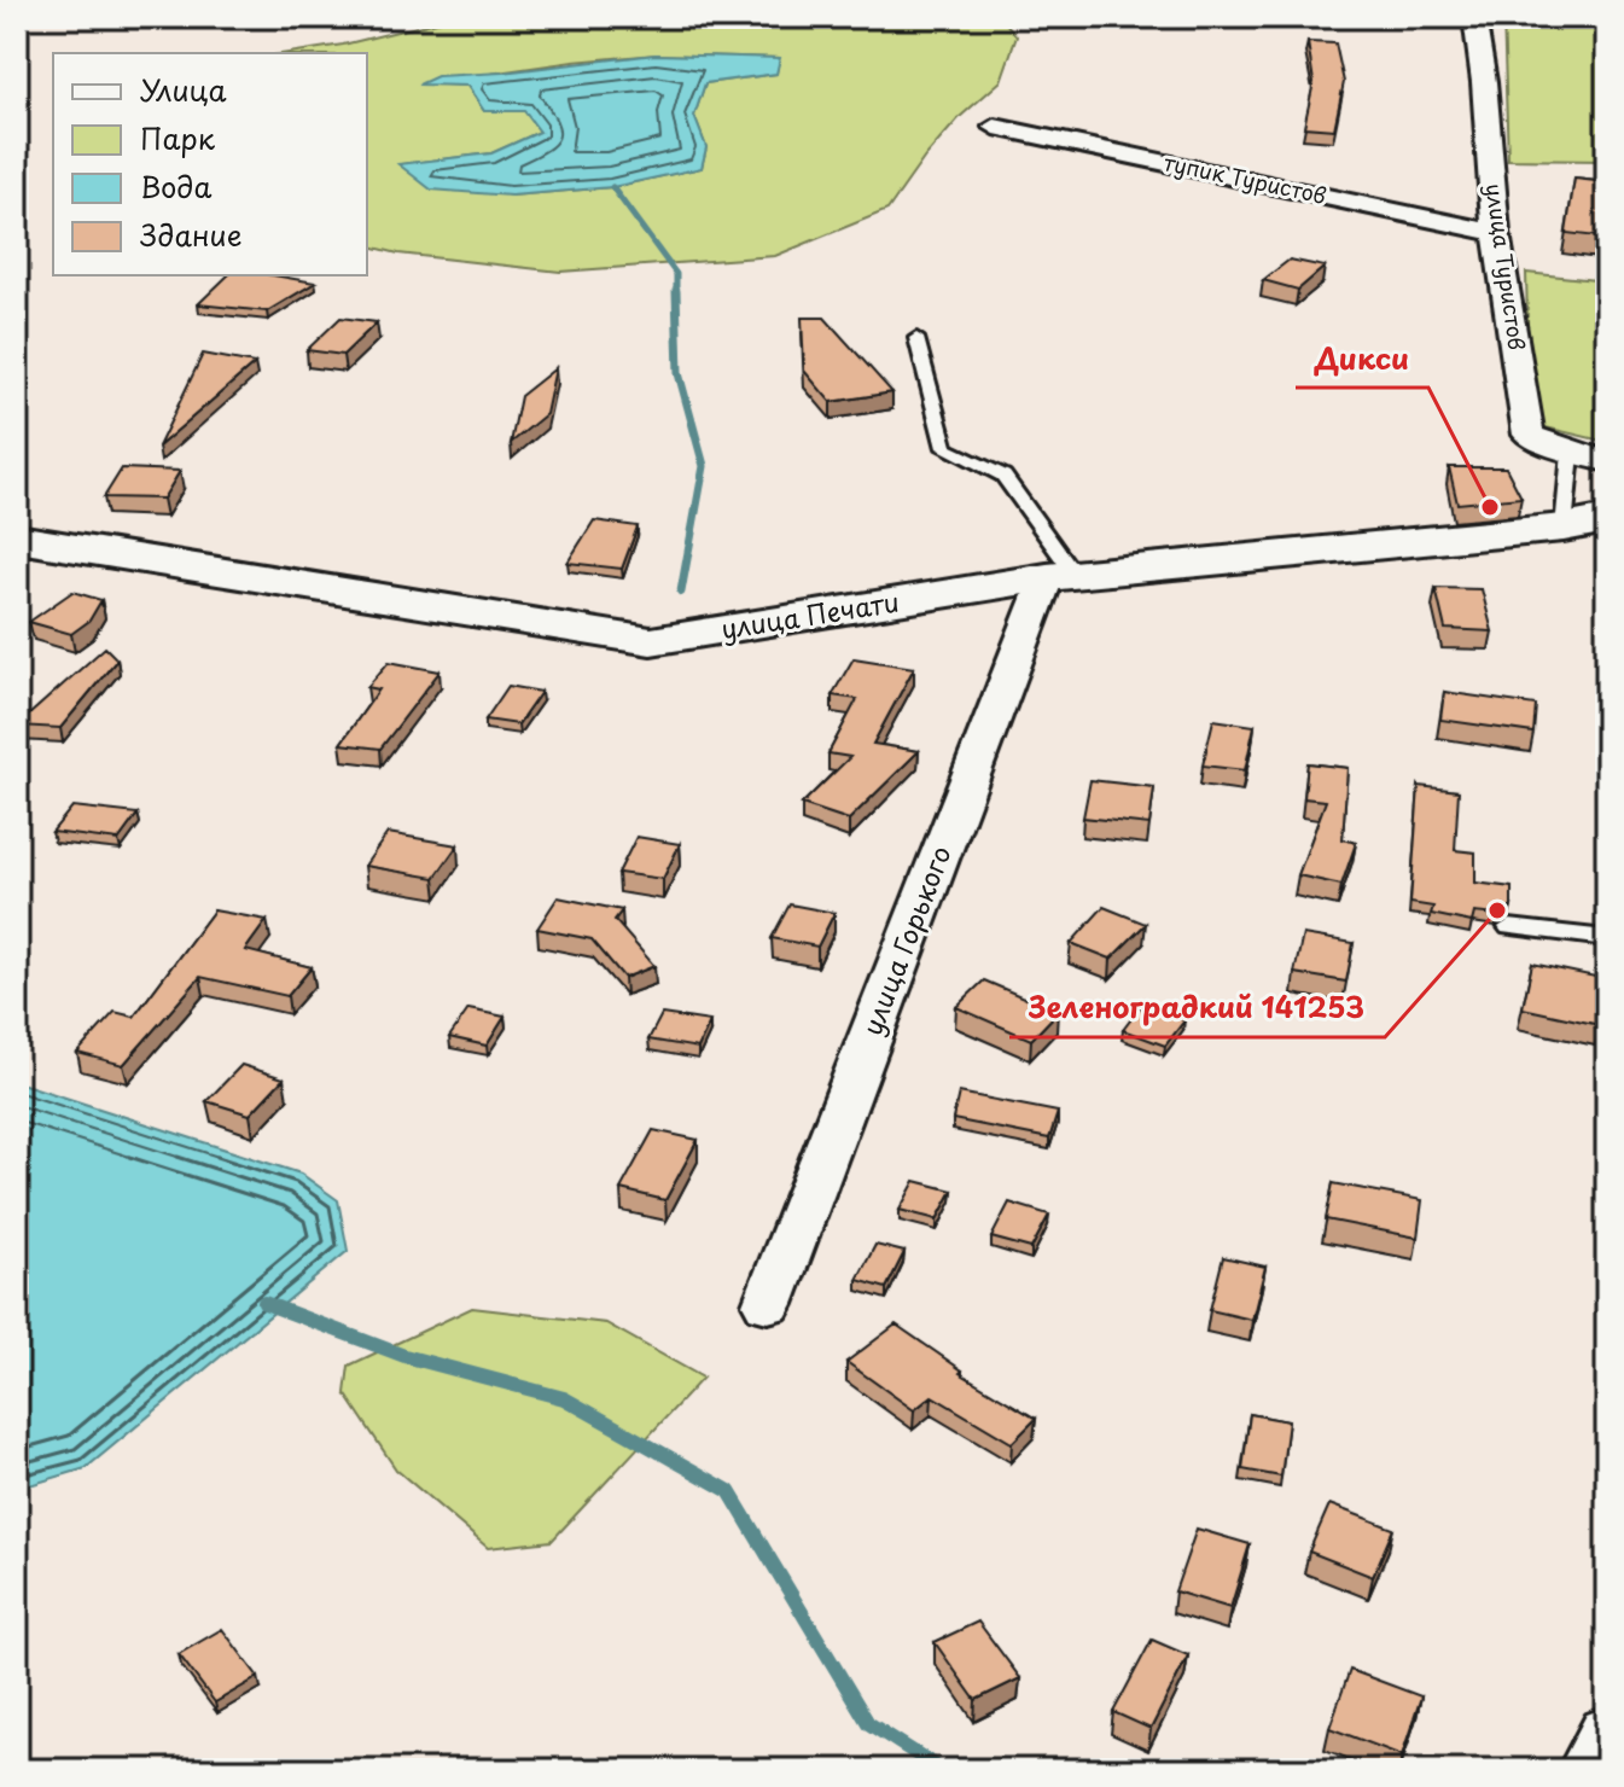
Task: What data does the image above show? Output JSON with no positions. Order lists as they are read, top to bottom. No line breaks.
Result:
{"streets":{"street":["тупик Туристов","улица Туристов","улица Печати","улица Горького"]},"crossings":[["тупик Туристов","улица Туристов"],["улица Печати","улица Горького"]],"places":["Дикси","Зеленоградкий 141253"],"legend":["Улица","Парк","Вода","Здание"]}
